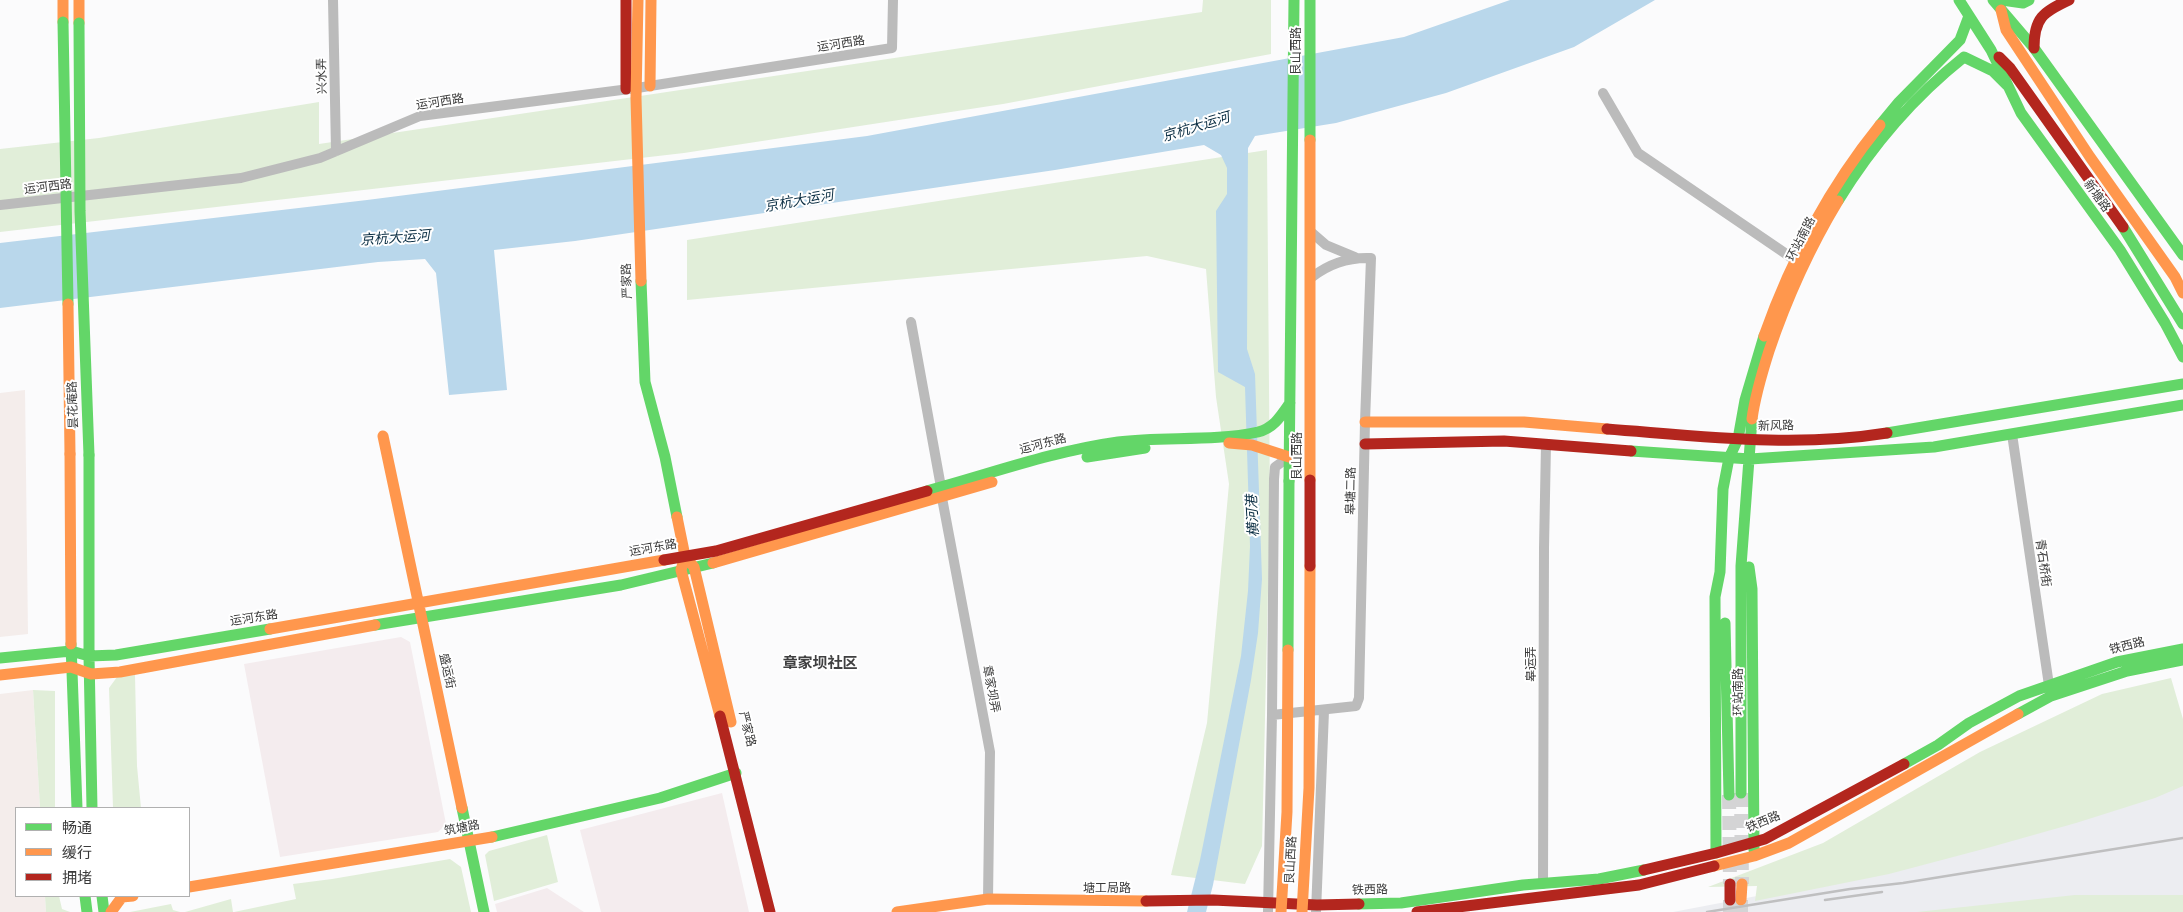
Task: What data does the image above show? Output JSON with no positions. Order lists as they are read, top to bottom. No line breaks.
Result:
{"streets":{"main road":["艮山西路","新塘路","环站南路","严家路","昙花庵路","新风路","运河东路","铁西路","盛运街","筑塘路","塘工局路"],"street":["运河西路","兴水弄","皋塘二路","青石桥街","皋运弄","章家坝弄"]},"crossings":[["运河西路","兴水弄"],["运河西路","严家路"],["艮山西路","运河东路"],["艮山西路","塘工局路"],["新塘路","环站南路"],["环站南路","新风路"],["环站南路","铁西路"],["严家路","运河东路"],["严家路","筑塘路"],["昙花庵路","运河东路"],["新风路","皋塘二路"],["运河东路","盛运街"],["运河东路","章家坝弄"],["青石桥街","铁西路"],["铁西路","皋运弄"],["铁西路","塘工局路"],["盛运街","筑塘路"],["章家坝弄","塘工局路"]],"districts":["章家坝社区"],"water":["京杭大运河","横河港"],"legend":["畅通","缓行","拥堵"]}
